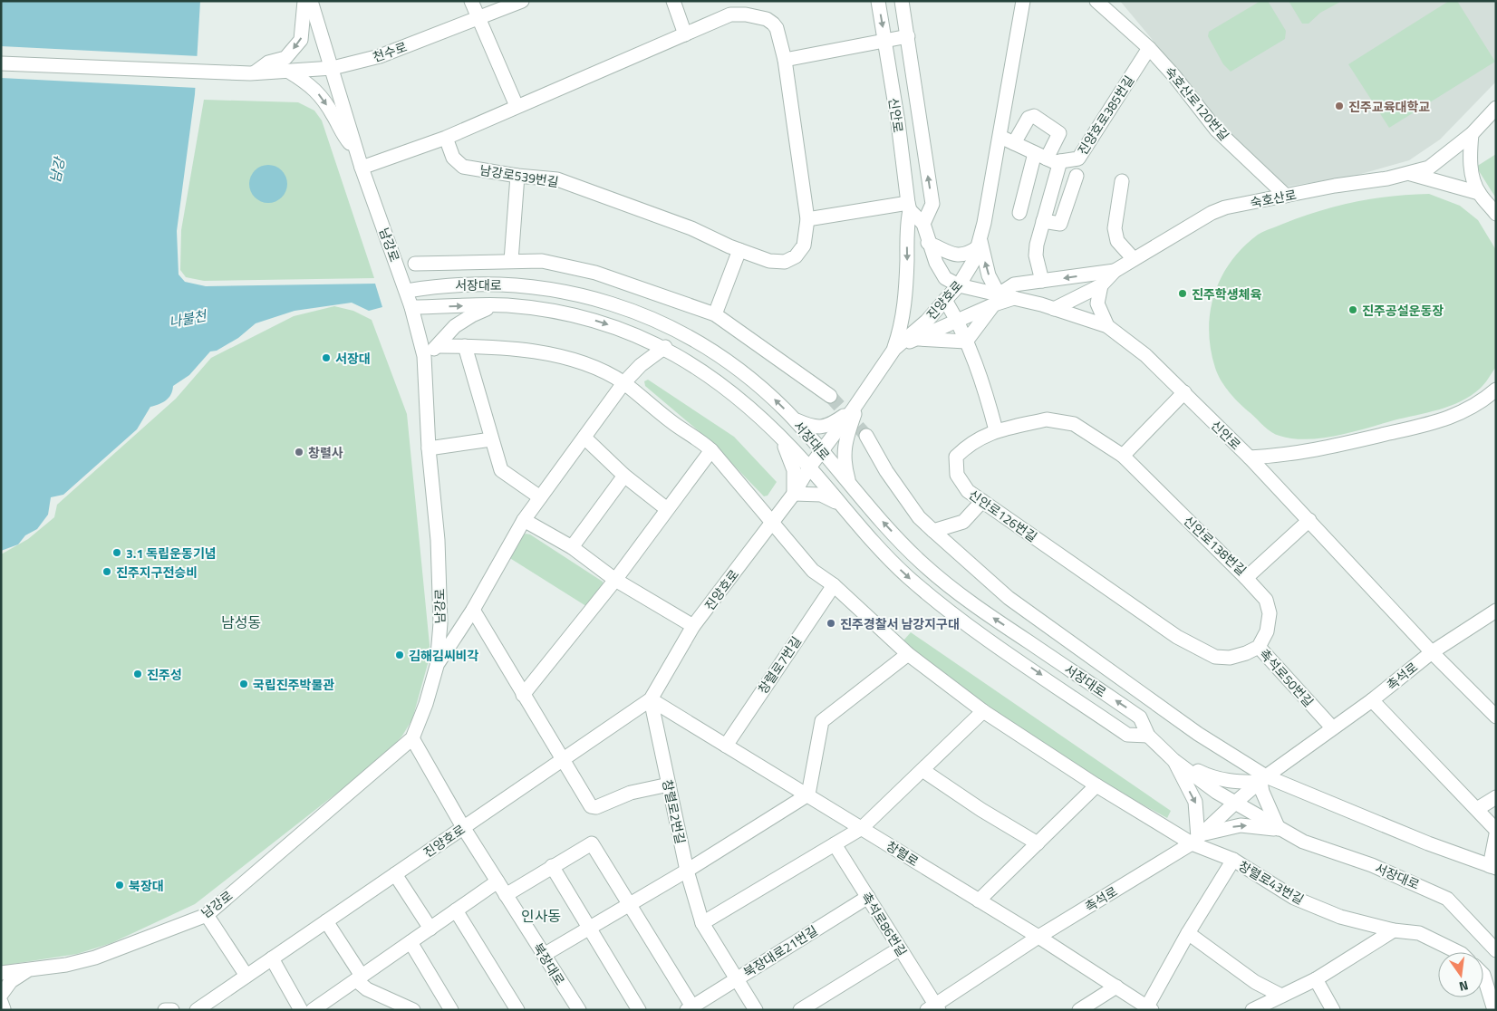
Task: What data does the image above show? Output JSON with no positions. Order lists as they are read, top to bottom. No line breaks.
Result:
{"streets":{"street":["천수로","숙호산로120번길","신안로","진양호로385번길","남강로539번길","숙호산로","남강로","서장대로","진양호로","신안로126번길","신안로138번길","창렬로7번길","촉석로","촉석로50번길","창렬로2번길","창렬로","창렬로43번길","촉석로86번길","북장대로21번길","북장대로"]},"crossings":[["천수로","남강로"],["숙호산로120번길","진양호로385번길"],["숙호산로120번길","숙호산로"],["신안로","숙호산로"],["신안로","진양호로"],["신안로","신안로138번길"],["신안로","촉석로"],["남강로","서장대로"],["남강로","북장대로"],["서장대로","진양호로"],["서장대로","촉석로"],["진양호로","창렬로2번길"],["진양호로","창렬로"],["진양호로","북장대로"],["신안로126번길","신안로138번길"],["신안로126번길","촉석로50번길"],["신안로138번길","촉석로50번길"],["창렬로7번길","창렬로"],["촉석로","촉석로50번길"],["촉석로","창렬로"],["촉석로","촉석로86번길"],["창렬로2번길","창렬로"],["창렬로2번길","북장대로21번길"],["창렬로","창렬로43번길"],["촉석로86번길","북장대로21번길"]],"districts":["남성동","인사동"],"water":["남강","나불천"],"places":["진주교육대학교","진주학생체육","진주공설운동장","서장대","창렬사","3.1 독립운동기념","진주지구전승비","진주경찰서 남강지구대","김해김씨비각","진주성","국립진주박물관","북장대"],"north":"bottom"}
